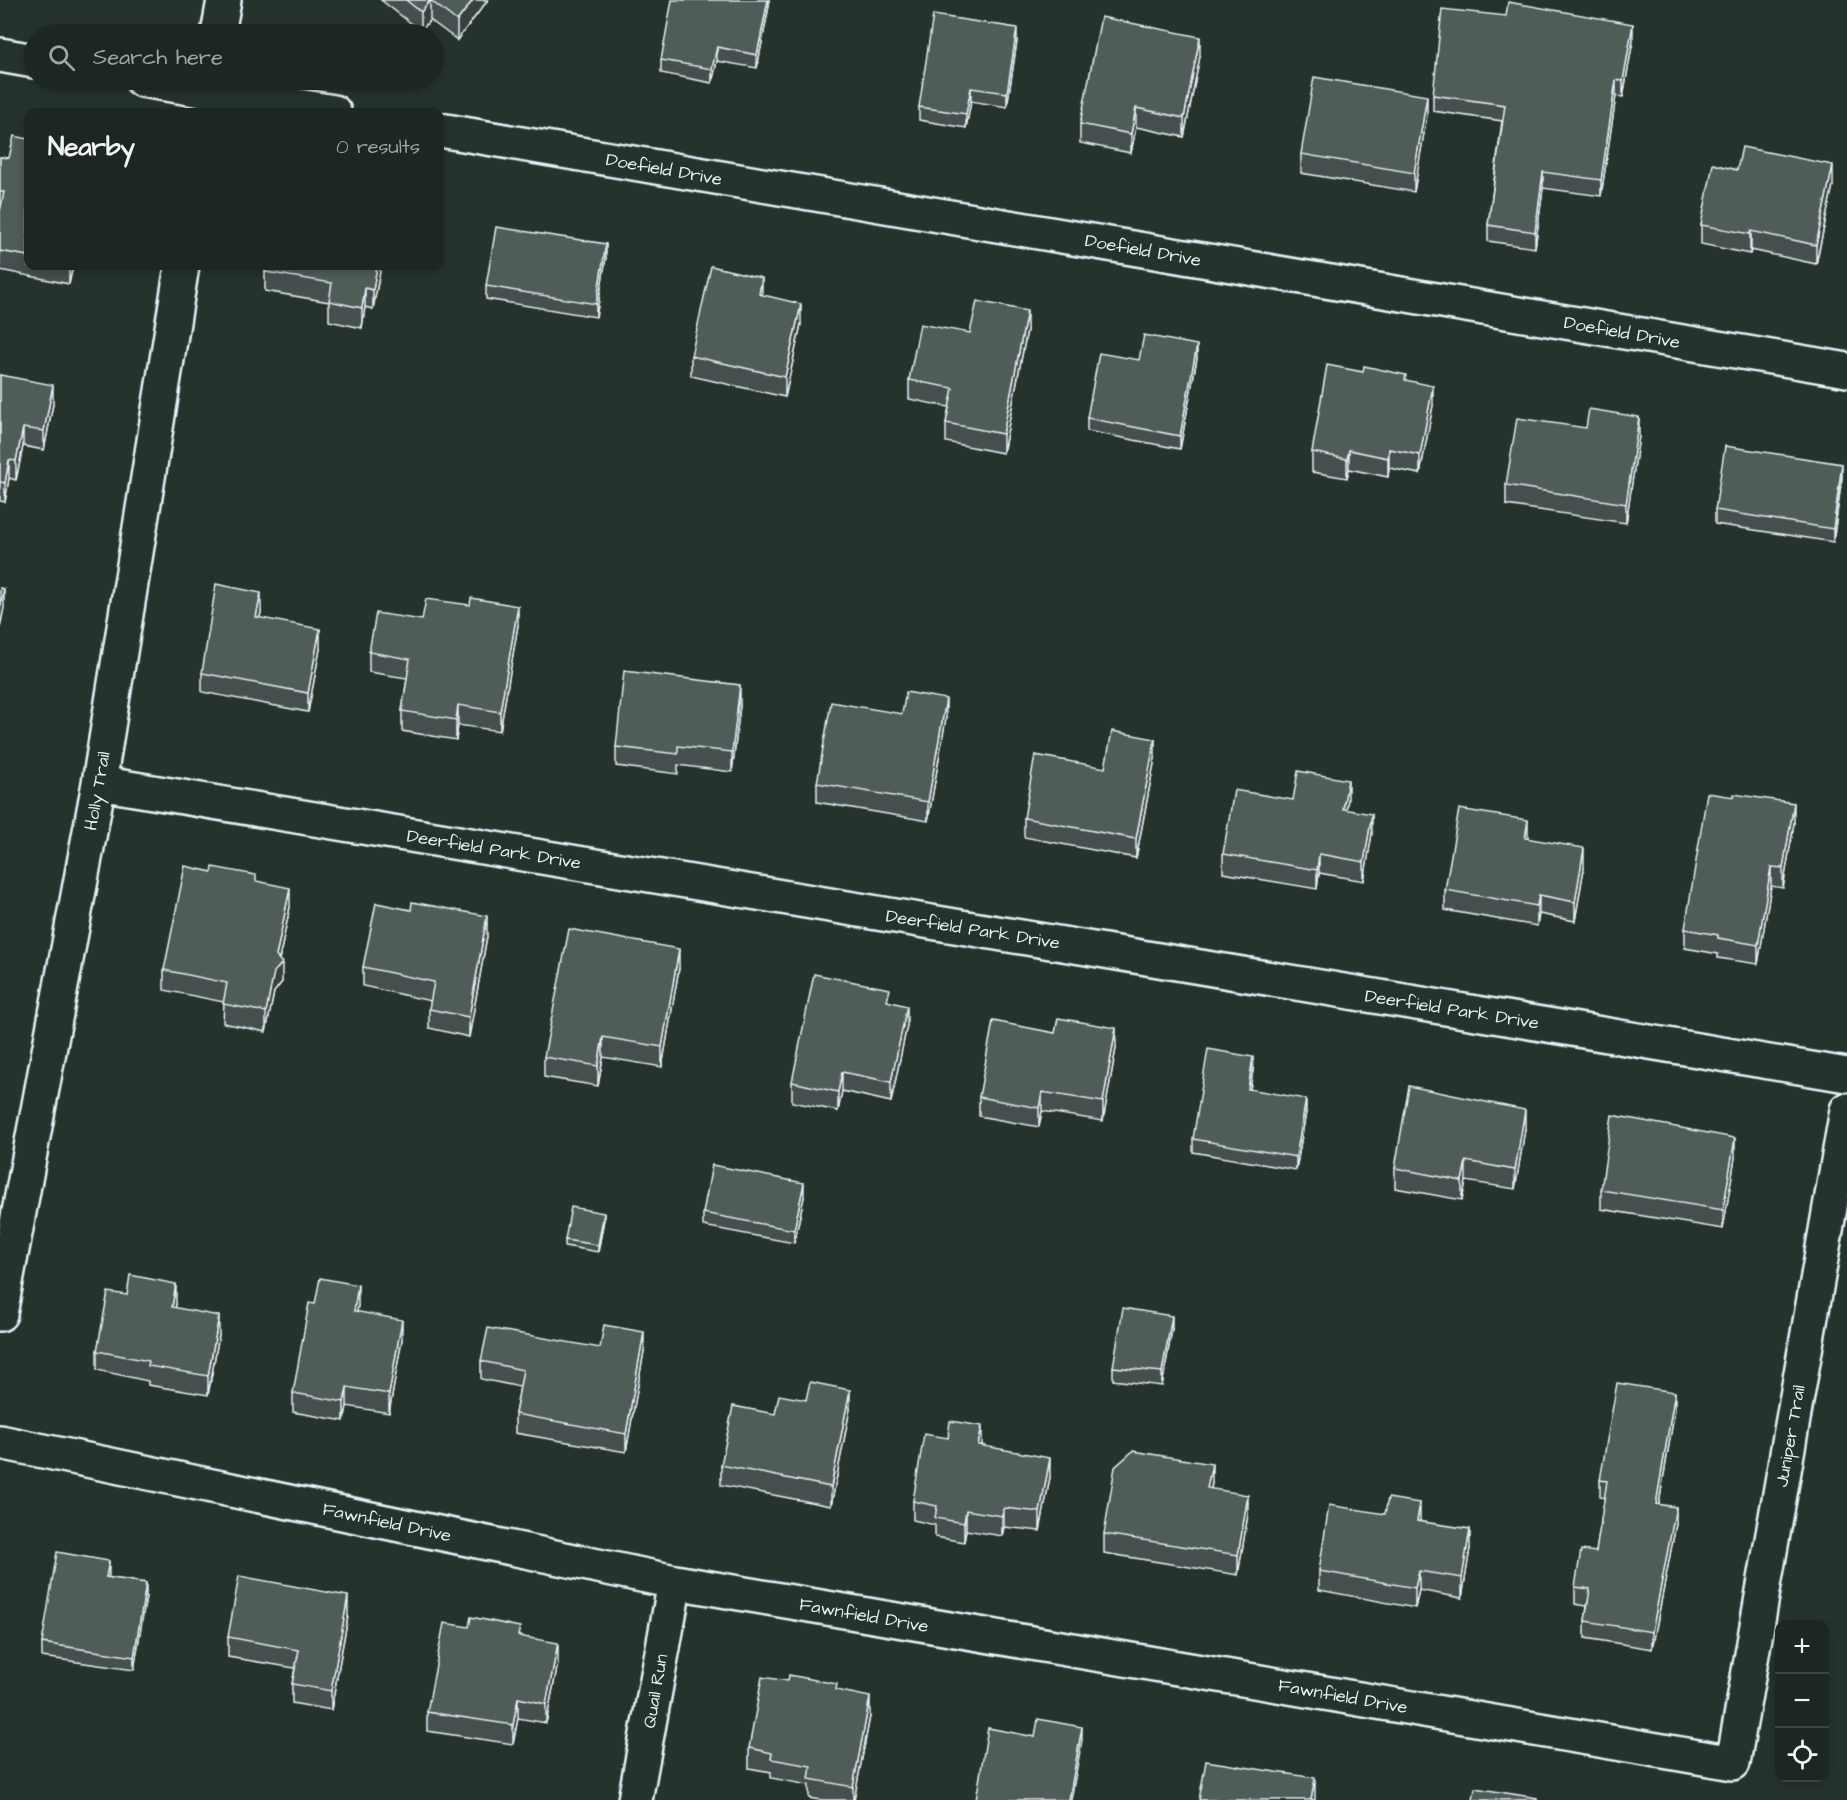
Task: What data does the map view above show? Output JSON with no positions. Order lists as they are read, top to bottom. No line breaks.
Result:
{"streets":{"street":["Doefield Drive","Holly Trail","Deerfield Park Drive","Juniper Trail","Fawnfield Drive","Quail Run"]},"crossings":[["Holly Trail","Deerfield Park Drive"],["Juniper Trail","Fawnfield Drive"],["Fawnfield Drive","Quail Run"]],"page":{"search":"Search here","heading":["Nearby","0 results"],"map_buttons":["+","−"]}}
